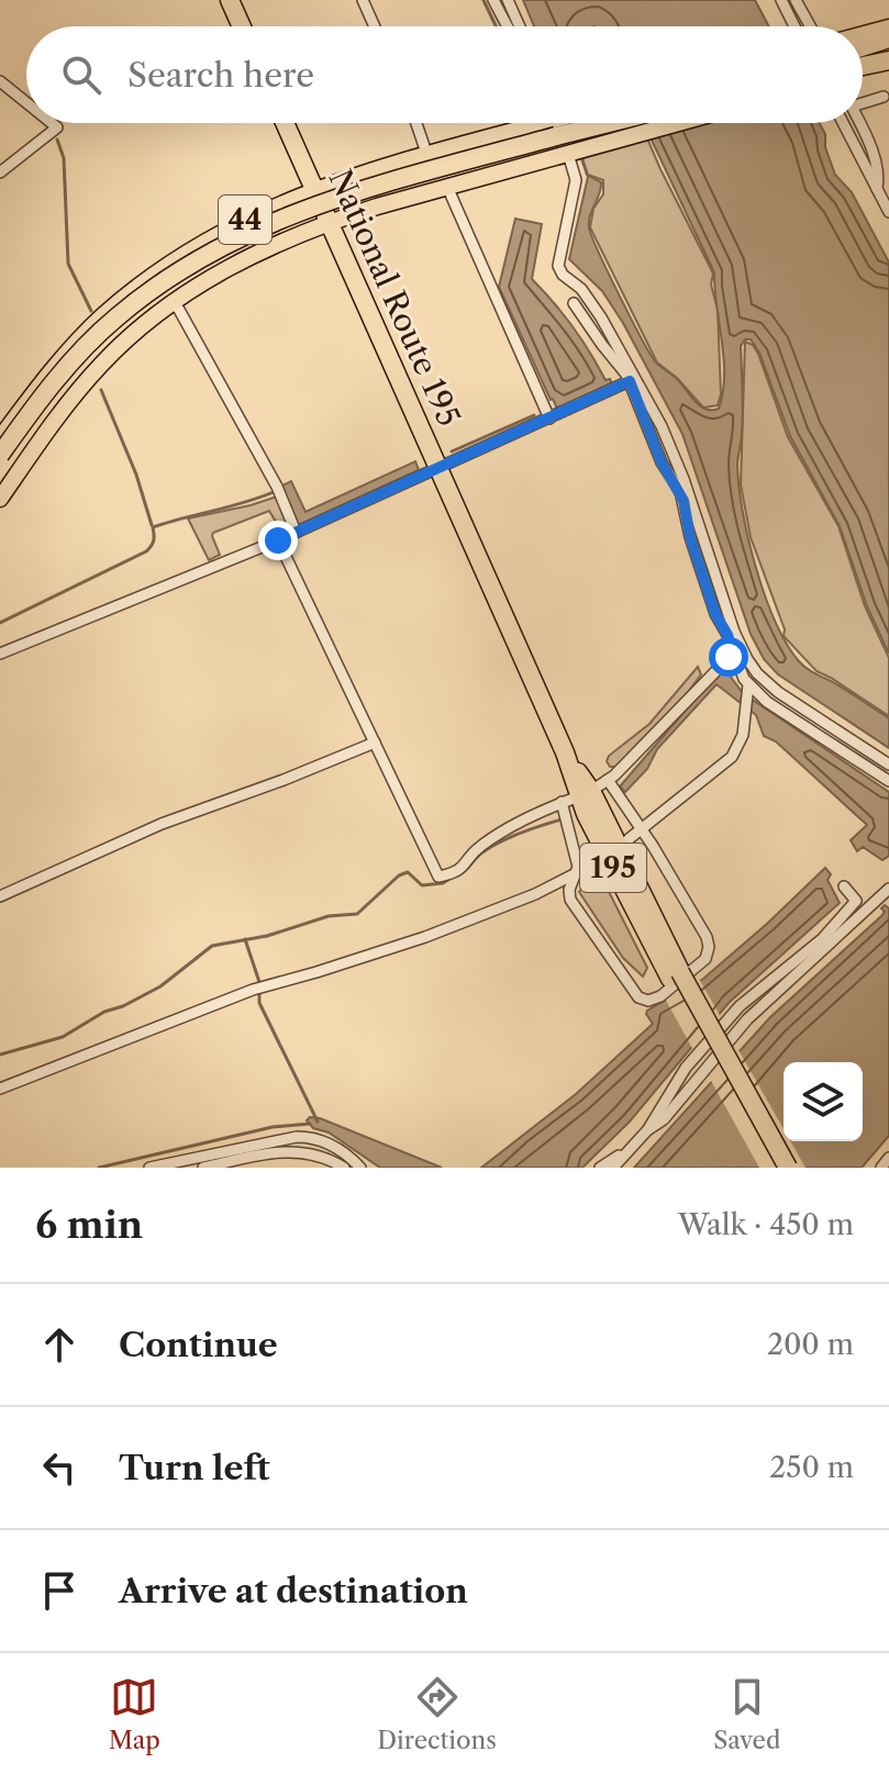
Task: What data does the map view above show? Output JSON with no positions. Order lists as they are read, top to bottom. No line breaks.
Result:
{"streets":{"highway":["National Route 195","195"],"main road":["44"]},"crossings":[["44","National Route 195"]],"page":{"search":"Search here","heading":["6 min","Walk · 450 m"],"list":[["Continue","200 m"],["Turn left","250 m"],"Arrive at destination"],"nav":["Map","Directions","Saved"]}}
